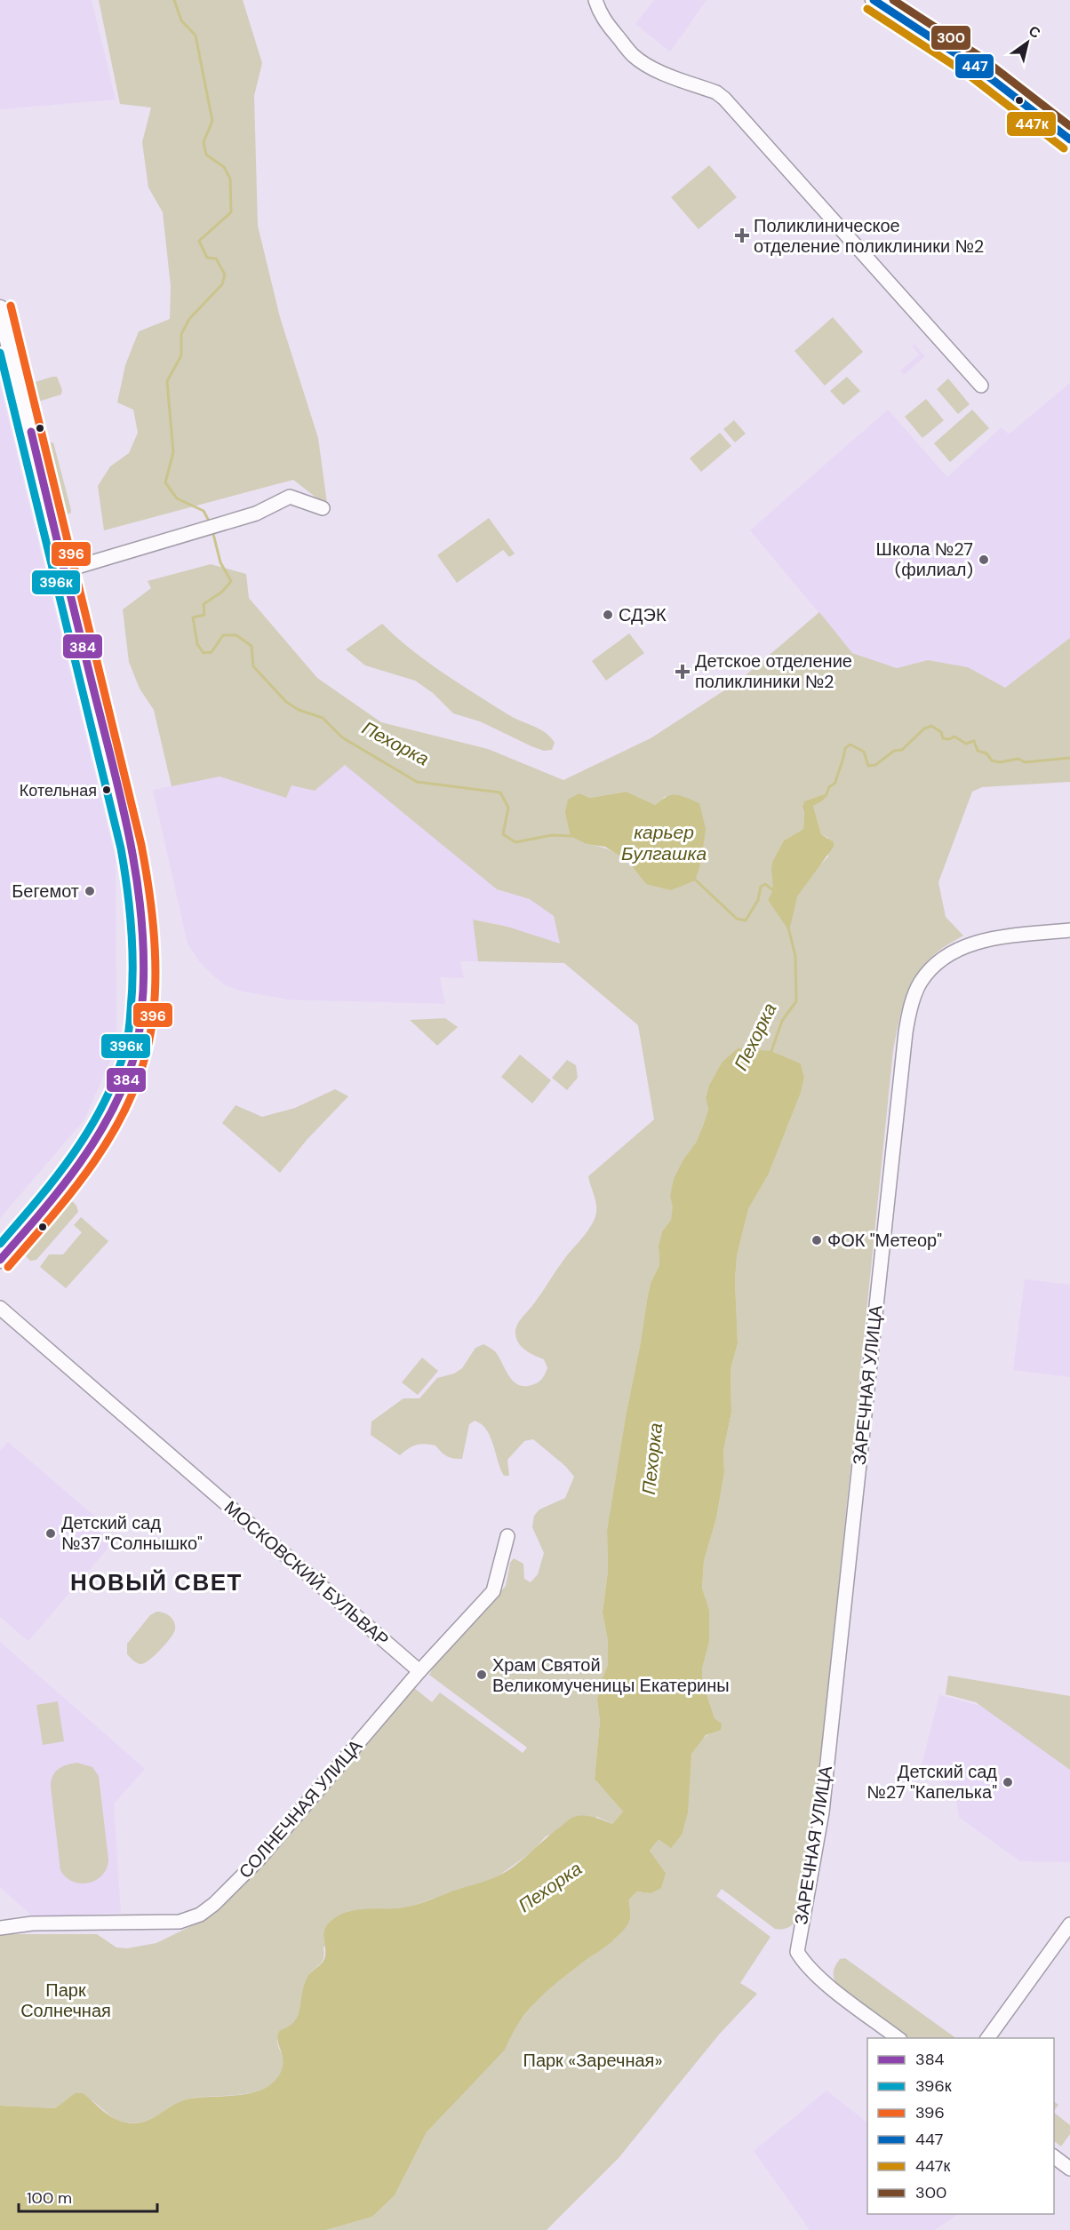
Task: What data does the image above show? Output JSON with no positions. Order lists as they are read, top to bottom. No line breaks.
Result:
{"streets":{"street":["ЗАРЕЧНАЯ УЛИЦА","МОСКОВСКИЙ БУЛЬВАР","СОЛНЕЧНАЯ УЛИЦА"]},"crossings":[["МОСКОВСКИЙ БУЛЬВАР","СОЛНЕЧНАЯ УЛИЦА"]],"districts":["НОВЫЙ СВЕТ"],"water":["Пехорка","карьер Булгашка"],"parks":["Парк Солнечная","Парк «Заречная»"],"places":{"health":["Поликлиническое отделение поликлиники №2","Детское отделение поликлиники №2"],"other":["Школа №27 (филиал)","СДЭК","Котельная","Бегемот","ФОК \"Метеор\"","Детский сад №37 \"Солнышко\"","Храм Святой Великомученицы Екатерины","Детский сад №27 \"Капелька\""]},"lines":["transit line 447","transit line 300","transit line 447к","transit line 396","transit line 396к","transit line 384"],"legend":["384","396к","396","447","447к","300"],"scale_bar":"100 m","north":"top right"}
